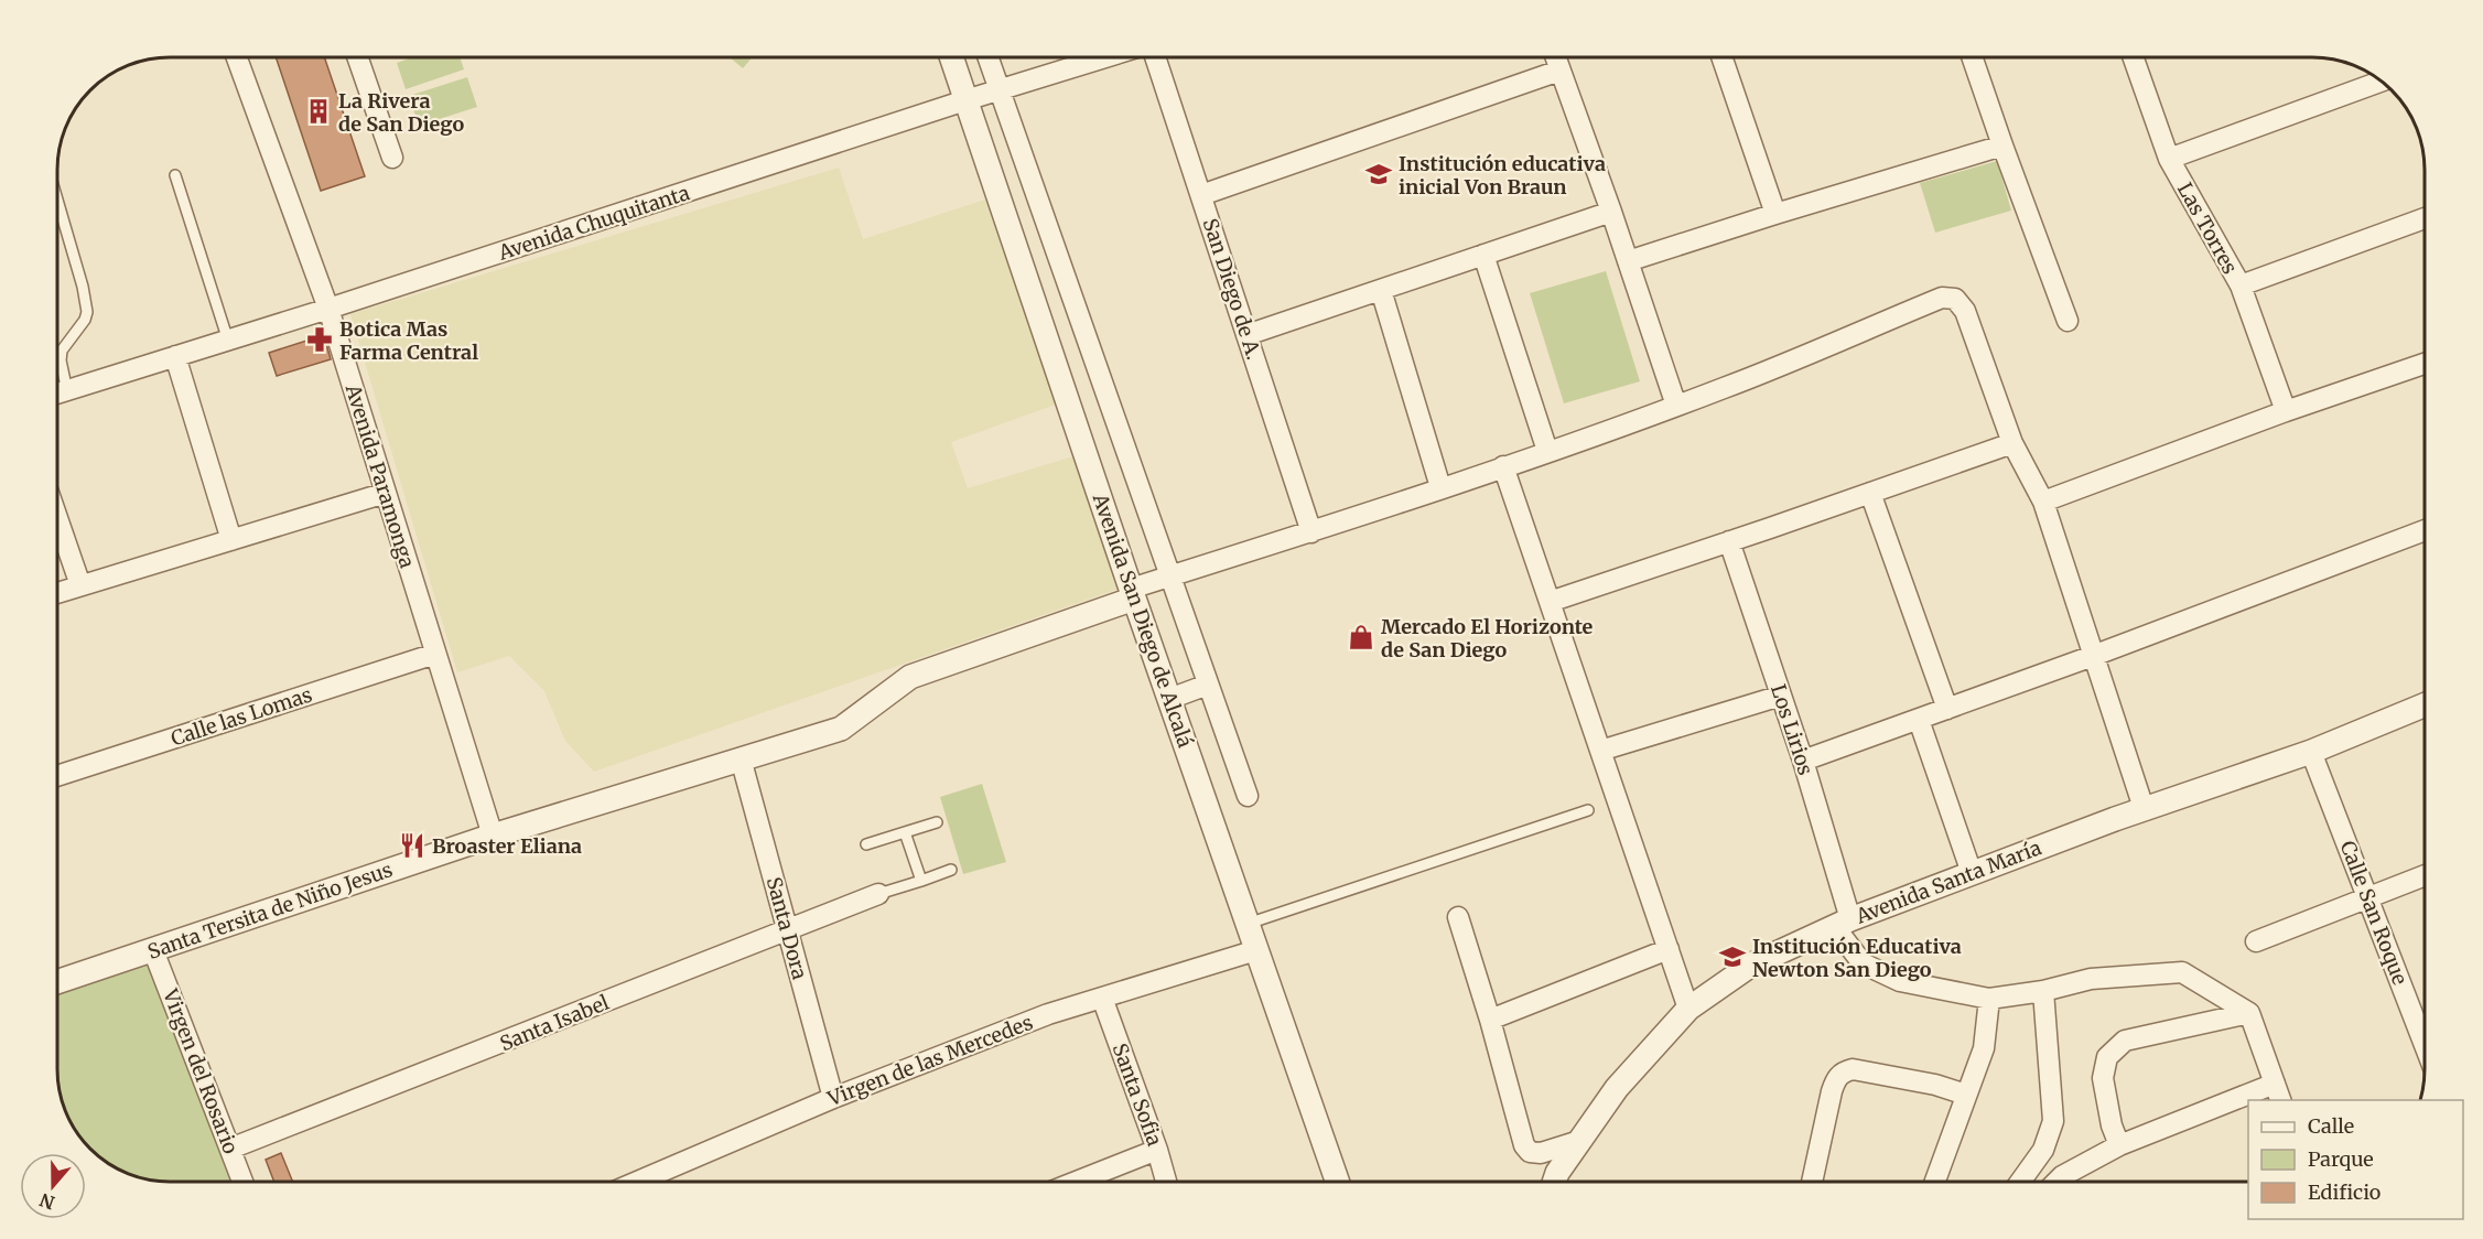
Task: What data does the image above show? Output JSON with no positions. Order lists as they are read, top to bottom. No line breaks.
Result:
{"streets":{"street":["Avenida Chuquitanta","Las Torres","San Diego de A.","Avenida Paramonga","Avenida San Diego de Alcalá","Calle las Lomas","Los Lirios","Avenida Santa María","Santa Tersita de Niño Jesus","Calle San Roque","Santa Dora","Santa Isabel","Virgen de las Mercedes","Virgen del Rosario","Santa Sofia"]},"crossings":[["Avenida Chuquitanta","Avenida Paramonga"],["Avenida Chuquitanta","Avenida San Diego de Alcalá"],["Avenida Paramonga","Calle las Lomas"],["Avenida Paramonga","Santa Tersita de Niño Jesus"],["Avenida San Diego de Alcalá","Santa Tersita de Niño Jesus"],["Avenida San Diego de Alcalá","Virgen de las Mercedes"],["Los Lirios","Avenida Santa María"],["Avenida Santa María","Calle San Roque"],["Santa Tersita de Niño Jesus","Santa Dora"],["Santa Tersita de Niño Jesus","Virgen del Rosario"],["Santa Dora","Santa Isabel"],["Santa Dora","Virgen de las Mercedes"],["Santa Isabel","Virgen del Rosario"],["Virgen de las Mercedes","Santa Sofia"]],"places":{"building":["La Rivera de San Diego"],"school or university":["Institución educativa inicial Von Braun","Institución Educativa Newton San Diego"],"pharmacy":["Botica Mas Farma Central"],"shop":["Mercado El Horizonte de San Diego"],"restaurant":["Broaster Eliana"]},"legend":["Calle","Parque","Edificio"],"north":"bottom"}
